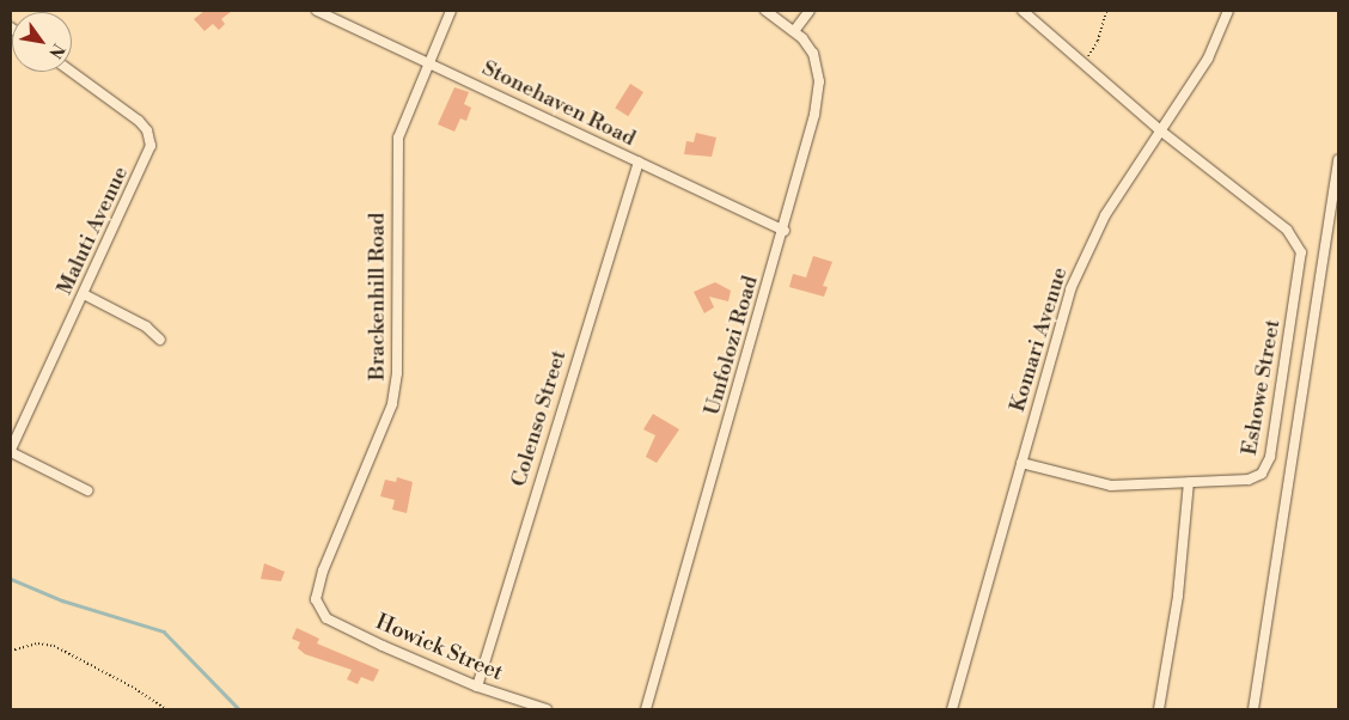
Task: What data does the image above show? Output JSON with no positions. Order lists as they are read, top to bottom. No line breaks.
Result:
{"streets":{"street":["Stonehaven Road","Maluti Avenue","Brackenhill Road","Komari Avenue","Umfolozi Road","Eshowe Street","Colenso Street","Howick Street"]},"crossings":[["Stonehaven Road","Brackenhill Road"],["Stonehaven Road","Umfolozi Road"],["Stonehaven Road","Colenso Street"],["Brackenhill Road","Howick Street"],["Komari Avenue","Eshowe Street"],["Colenso Street","Howick Street"]],"north":"bottom right"}
